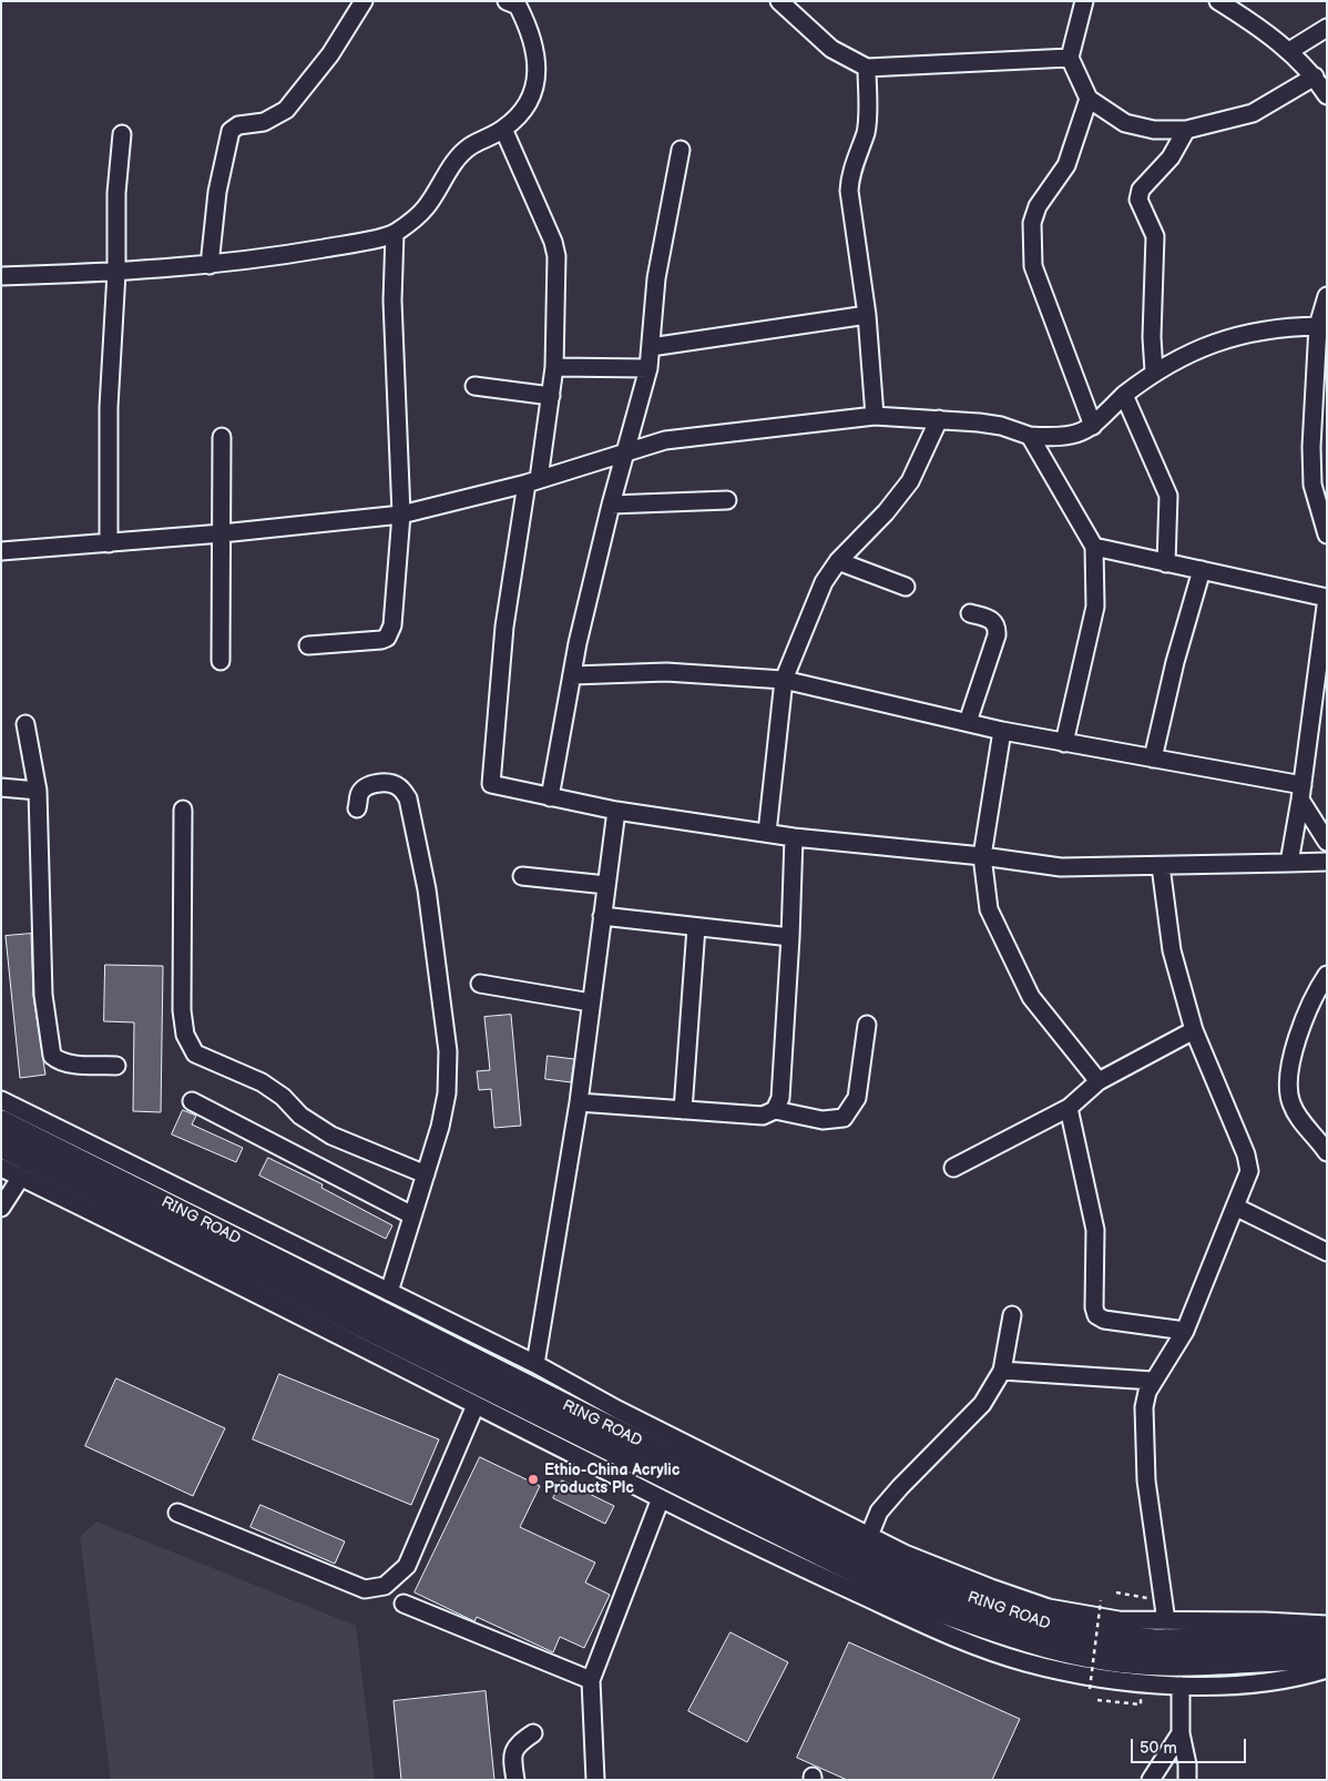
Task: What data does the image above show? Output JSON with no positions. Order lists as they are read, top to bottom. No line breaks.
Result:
{"streets":{"highway":["RING ROAD"]},"places":["Ethio-China Acrylic Products Plc"],"scale_bar":"50 m"}
